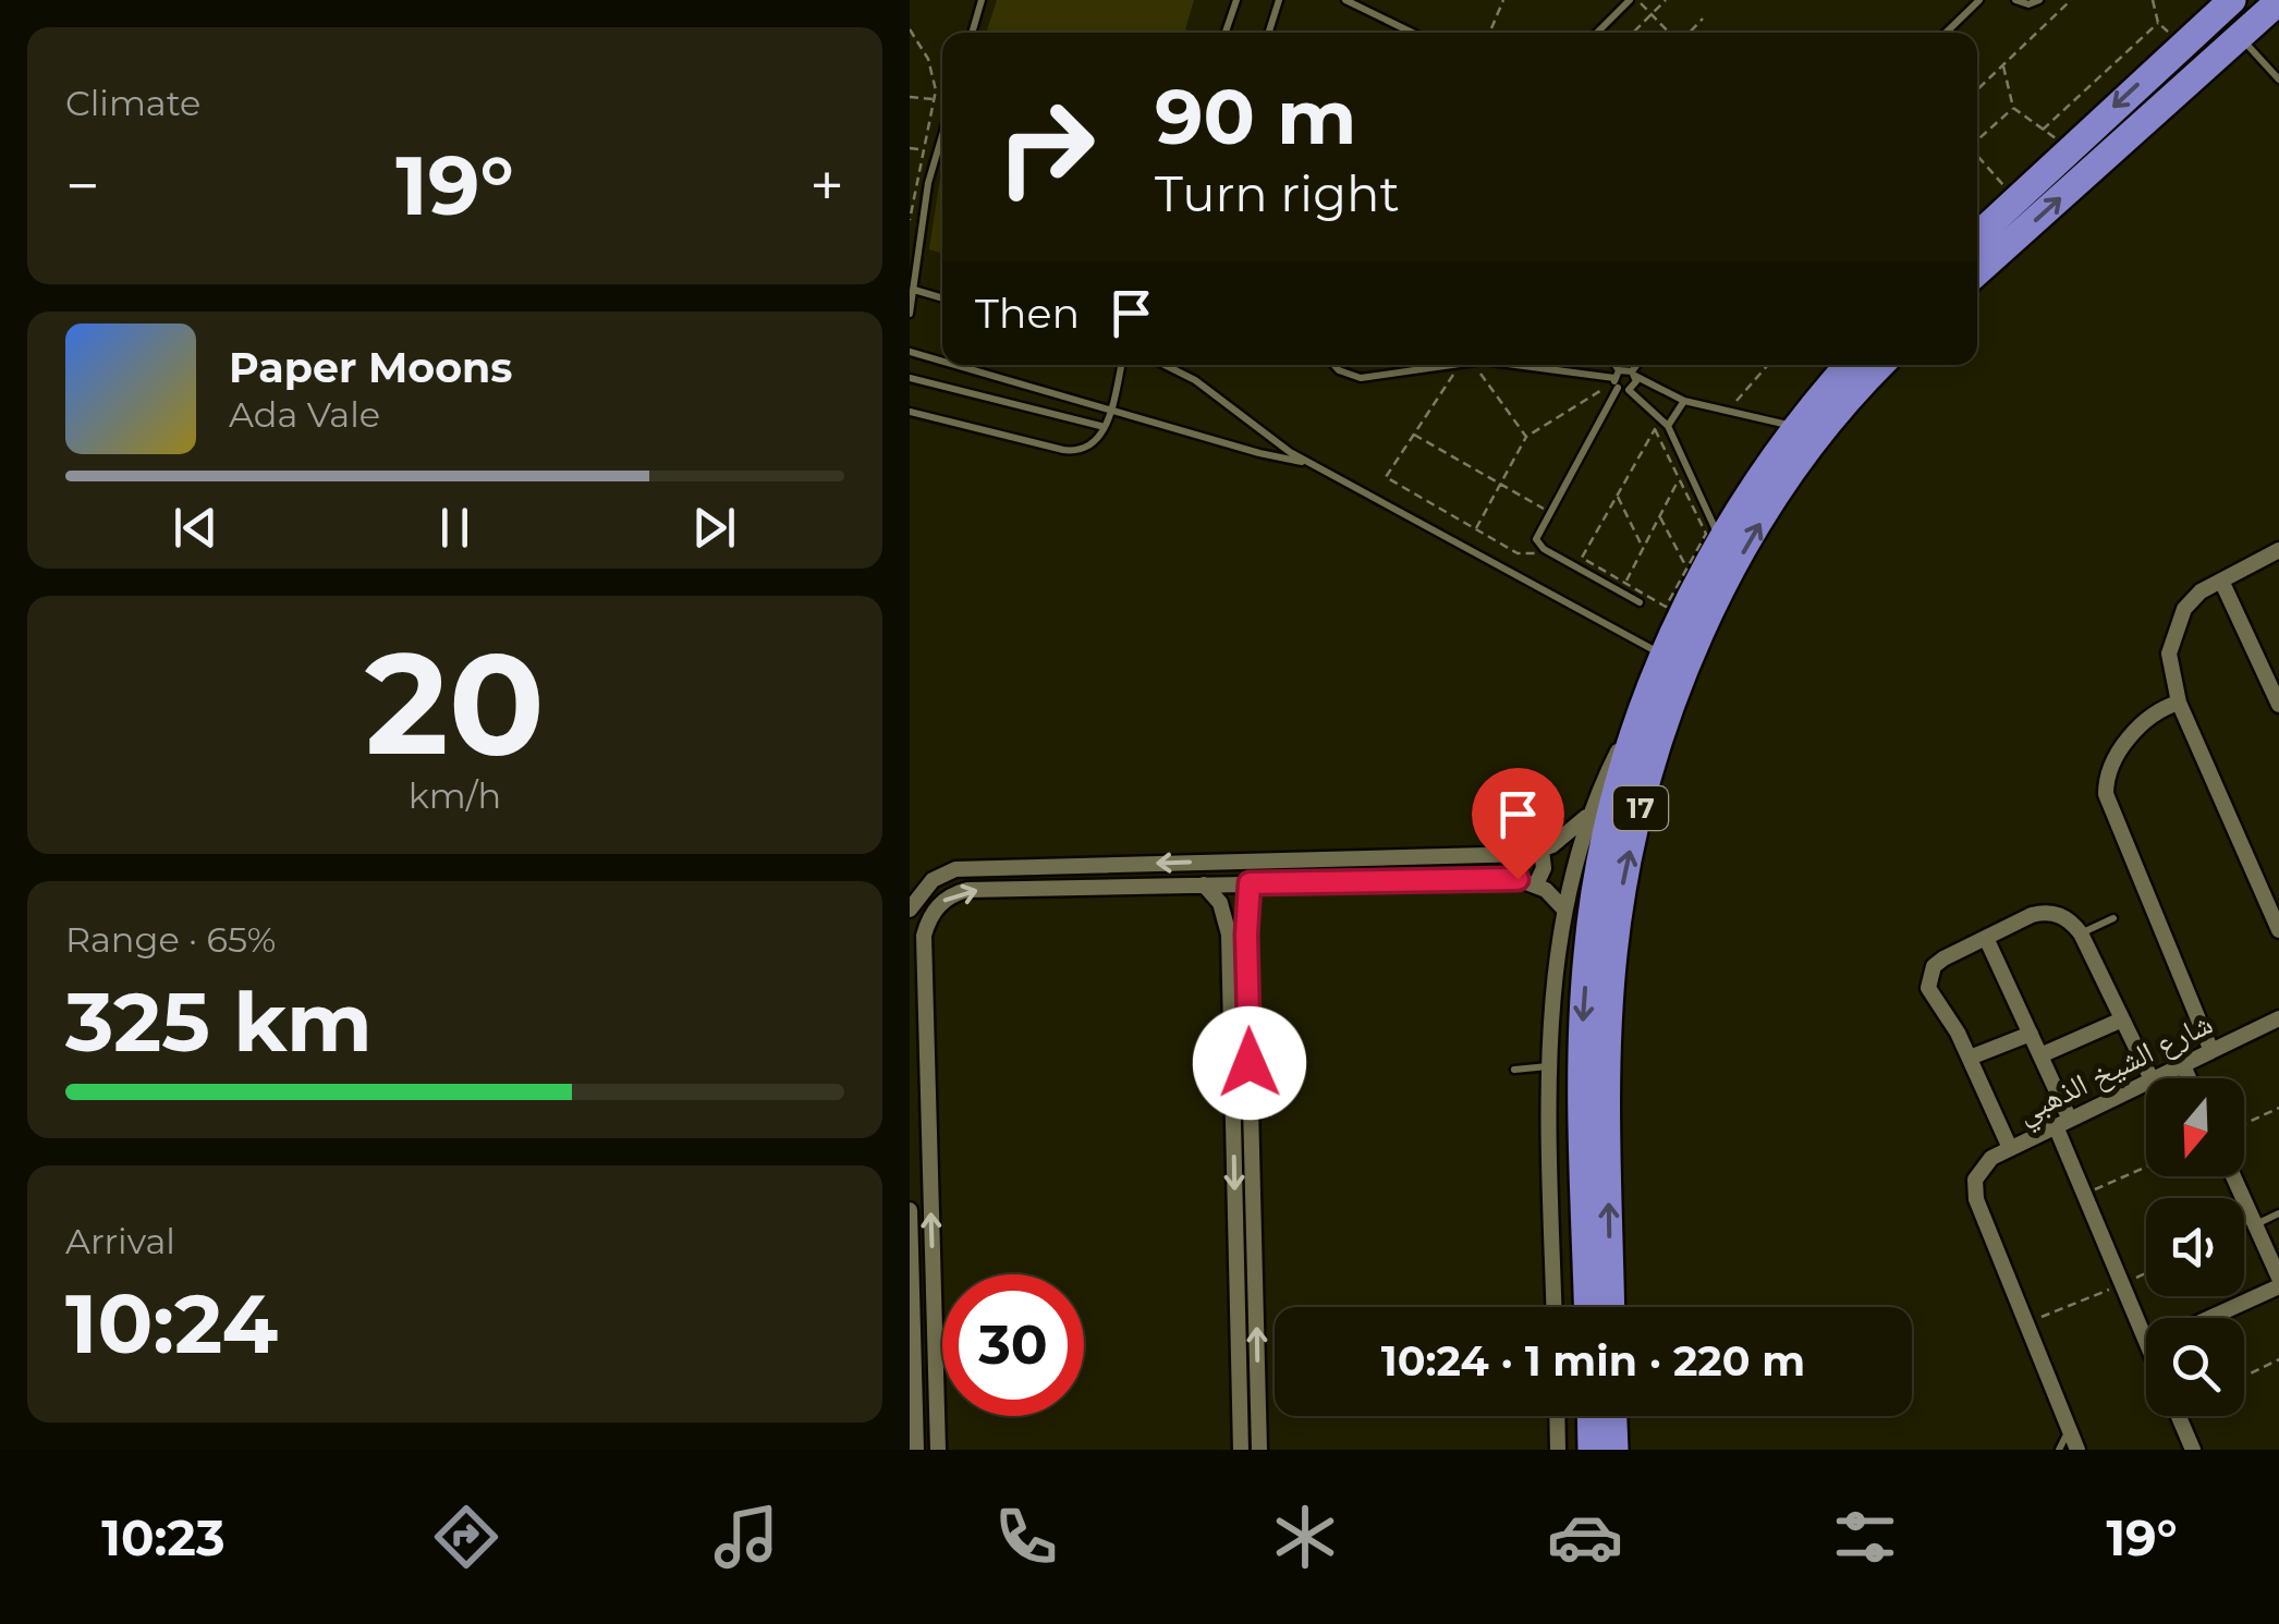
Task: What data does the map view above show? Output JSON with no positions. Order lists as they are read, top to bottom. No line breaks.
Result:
{"streets":{"highway":["17"],"street":["شارع الشيخ الذهبي"]},"north":"bottom","page":{"tile":["Climate",["20","km/h"],["Range · 65%","325 km"],["Arrival","10:24"]],"turn":["90 m","Turn right"],"heat":["−","19°","+"],"then":"Then","song":["Paper Moons","Ada Vale"],"limit":"30","trip":"10:24 · 1 min · 220 m","tabs":["10:23","19°"]}}
